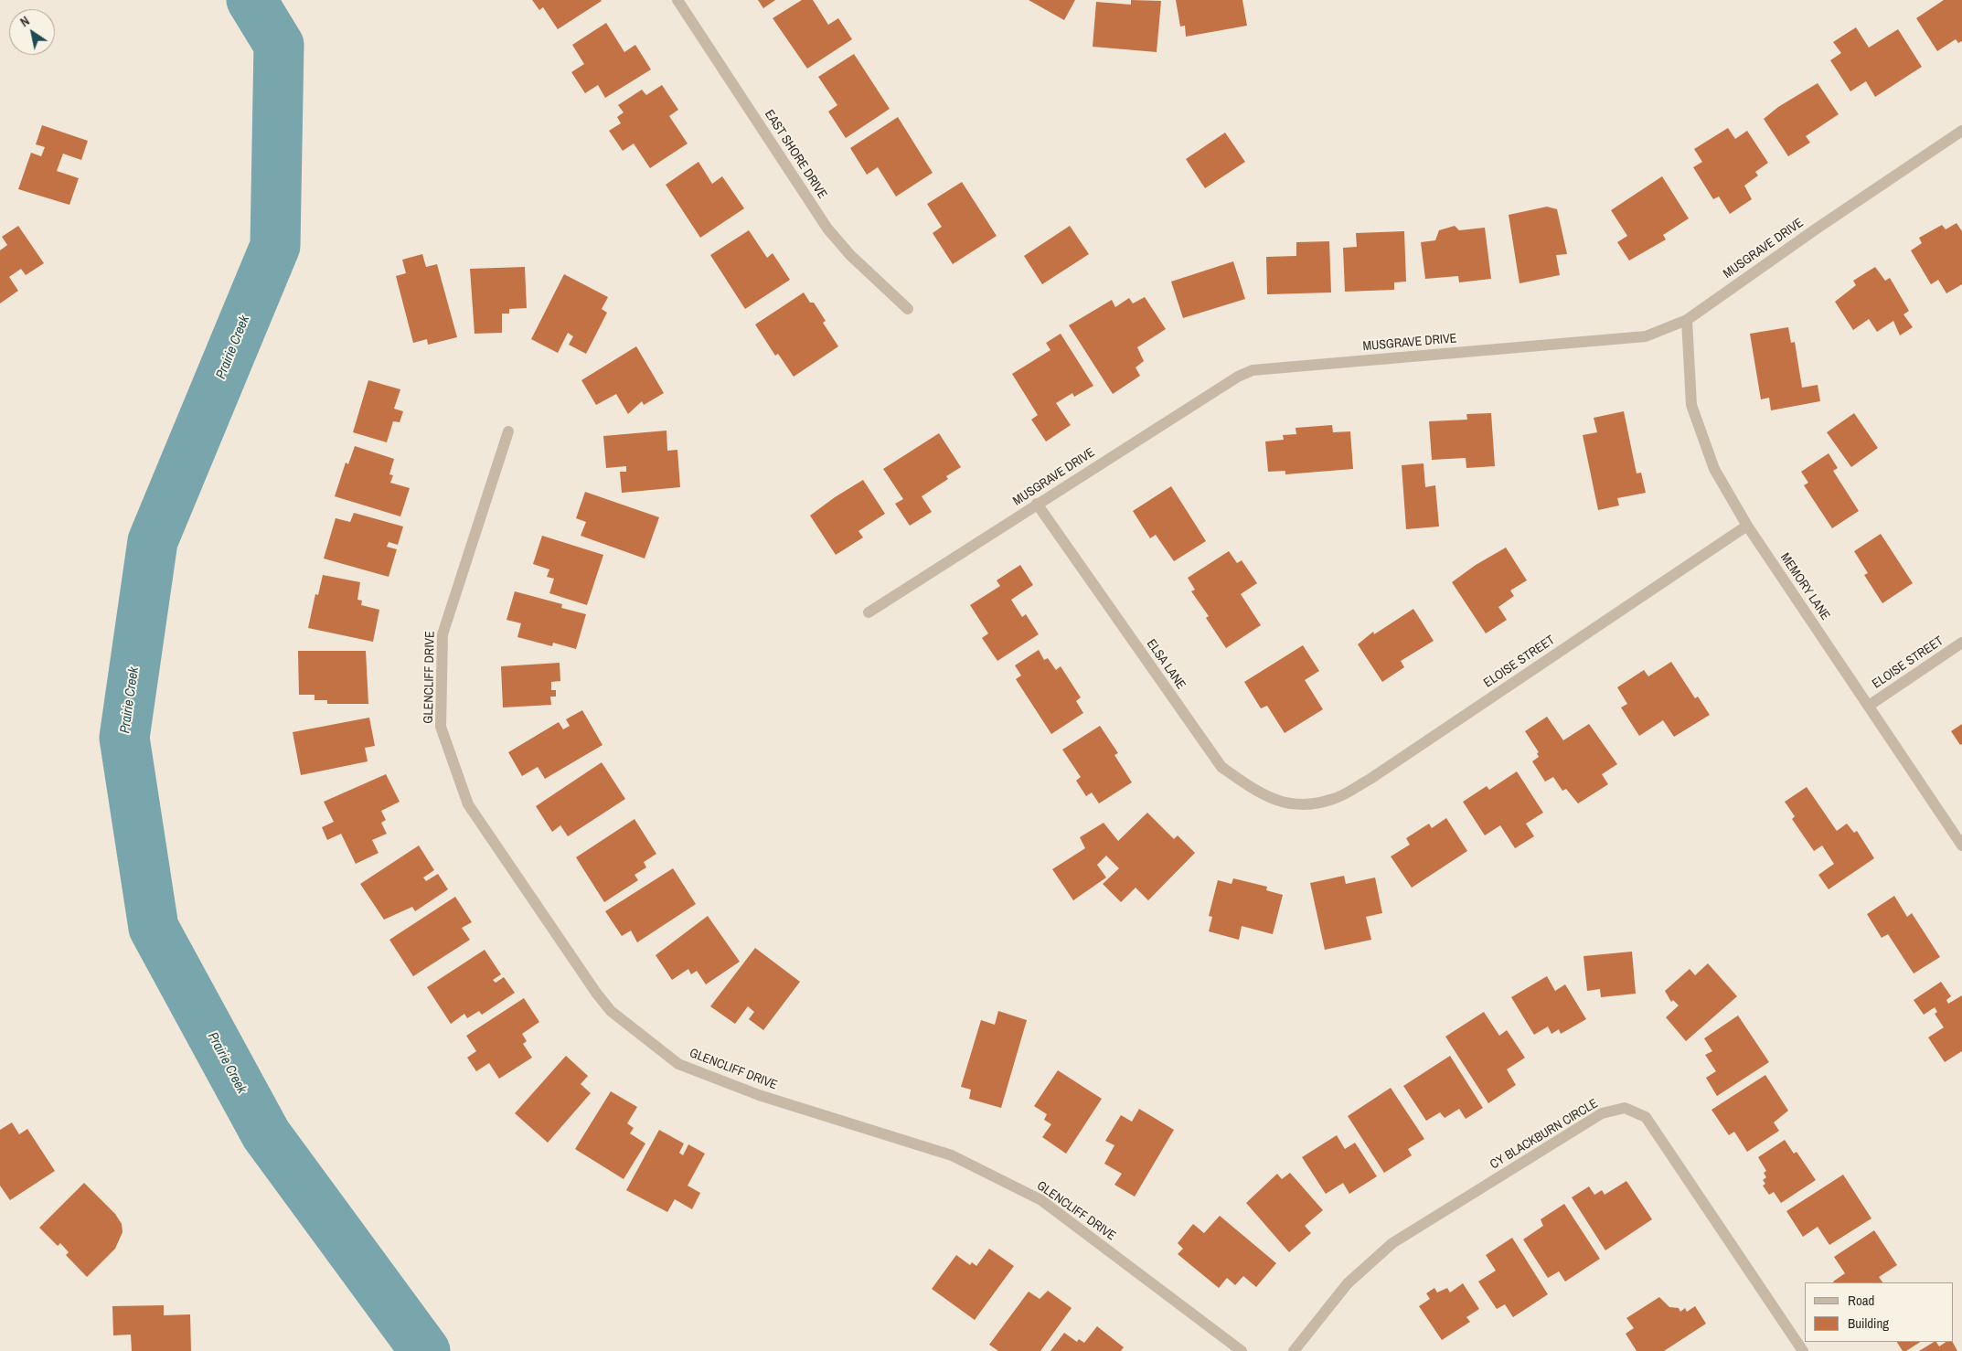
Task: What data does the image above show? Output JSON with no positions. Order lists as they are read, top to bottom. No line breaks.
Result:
{"streets":{"street":["EAST SHORE DRIVE","MUSGRAVE DRIVE","MEMORY LANE","ELOISE STREET","ELSA LANE","GLENCLIFF DRIVE","CY BLACKBURN CIRCLE"]},"crossings":[["MUSGRAVE DRIVE","MEMORY LANE"],["MUSGRAVE DRIVE","ELSA LANE"],["MEMORY LANE","ELOISE STREET"],["ELOISE STREET","ELSA LANE"]],"water":["Prairie Creek"],"legend":["Road","Building"],"north":"top left"}
